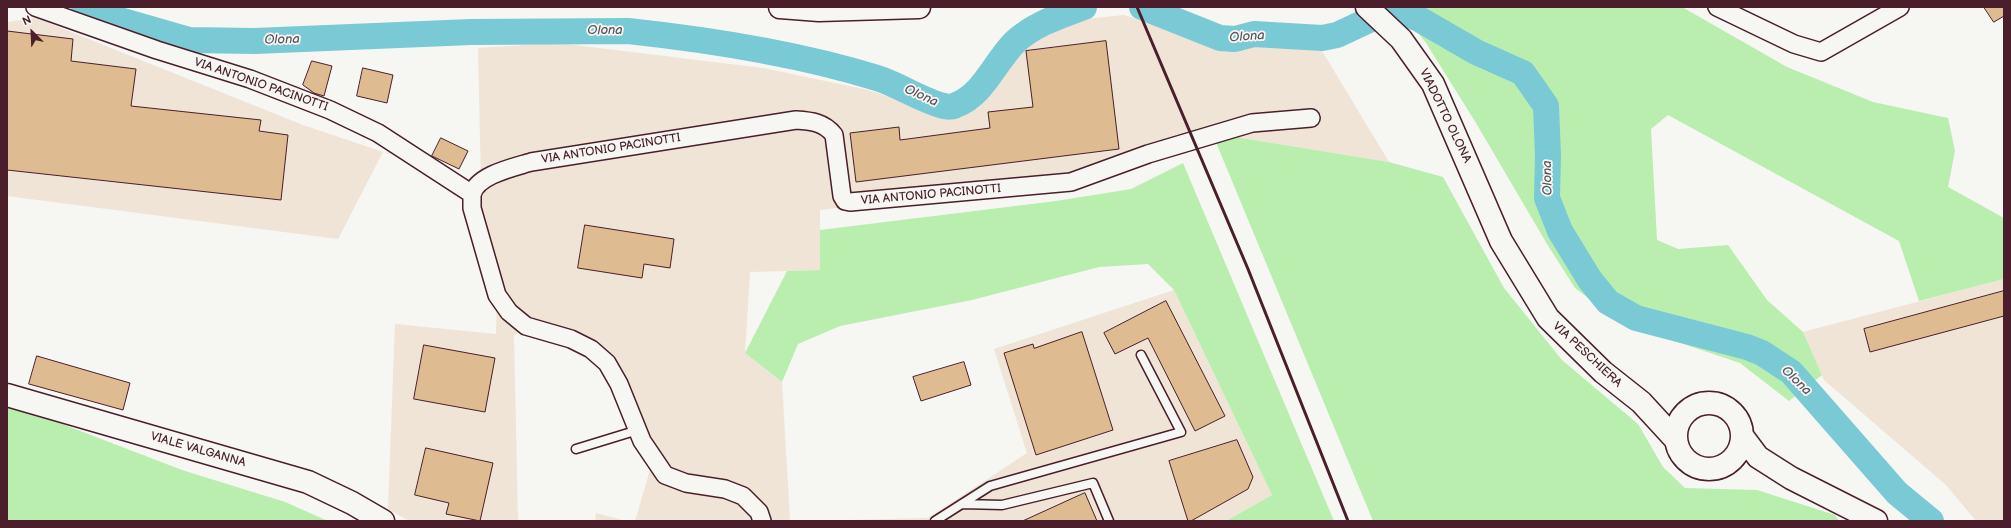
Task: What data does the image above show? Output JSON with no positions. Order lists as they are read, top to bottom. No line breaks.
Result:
{"streets":{"main road":["VIADOTTO OLONA","VIA PESCHIERA","VIALE VALGANNA"],"street":["VIA ANTONIO PACINOTTI"]},"crossings":[["VIADOTTO OLONA","VIA PESCHIERA"]],"water":["Olona"],"north":"top left"}
